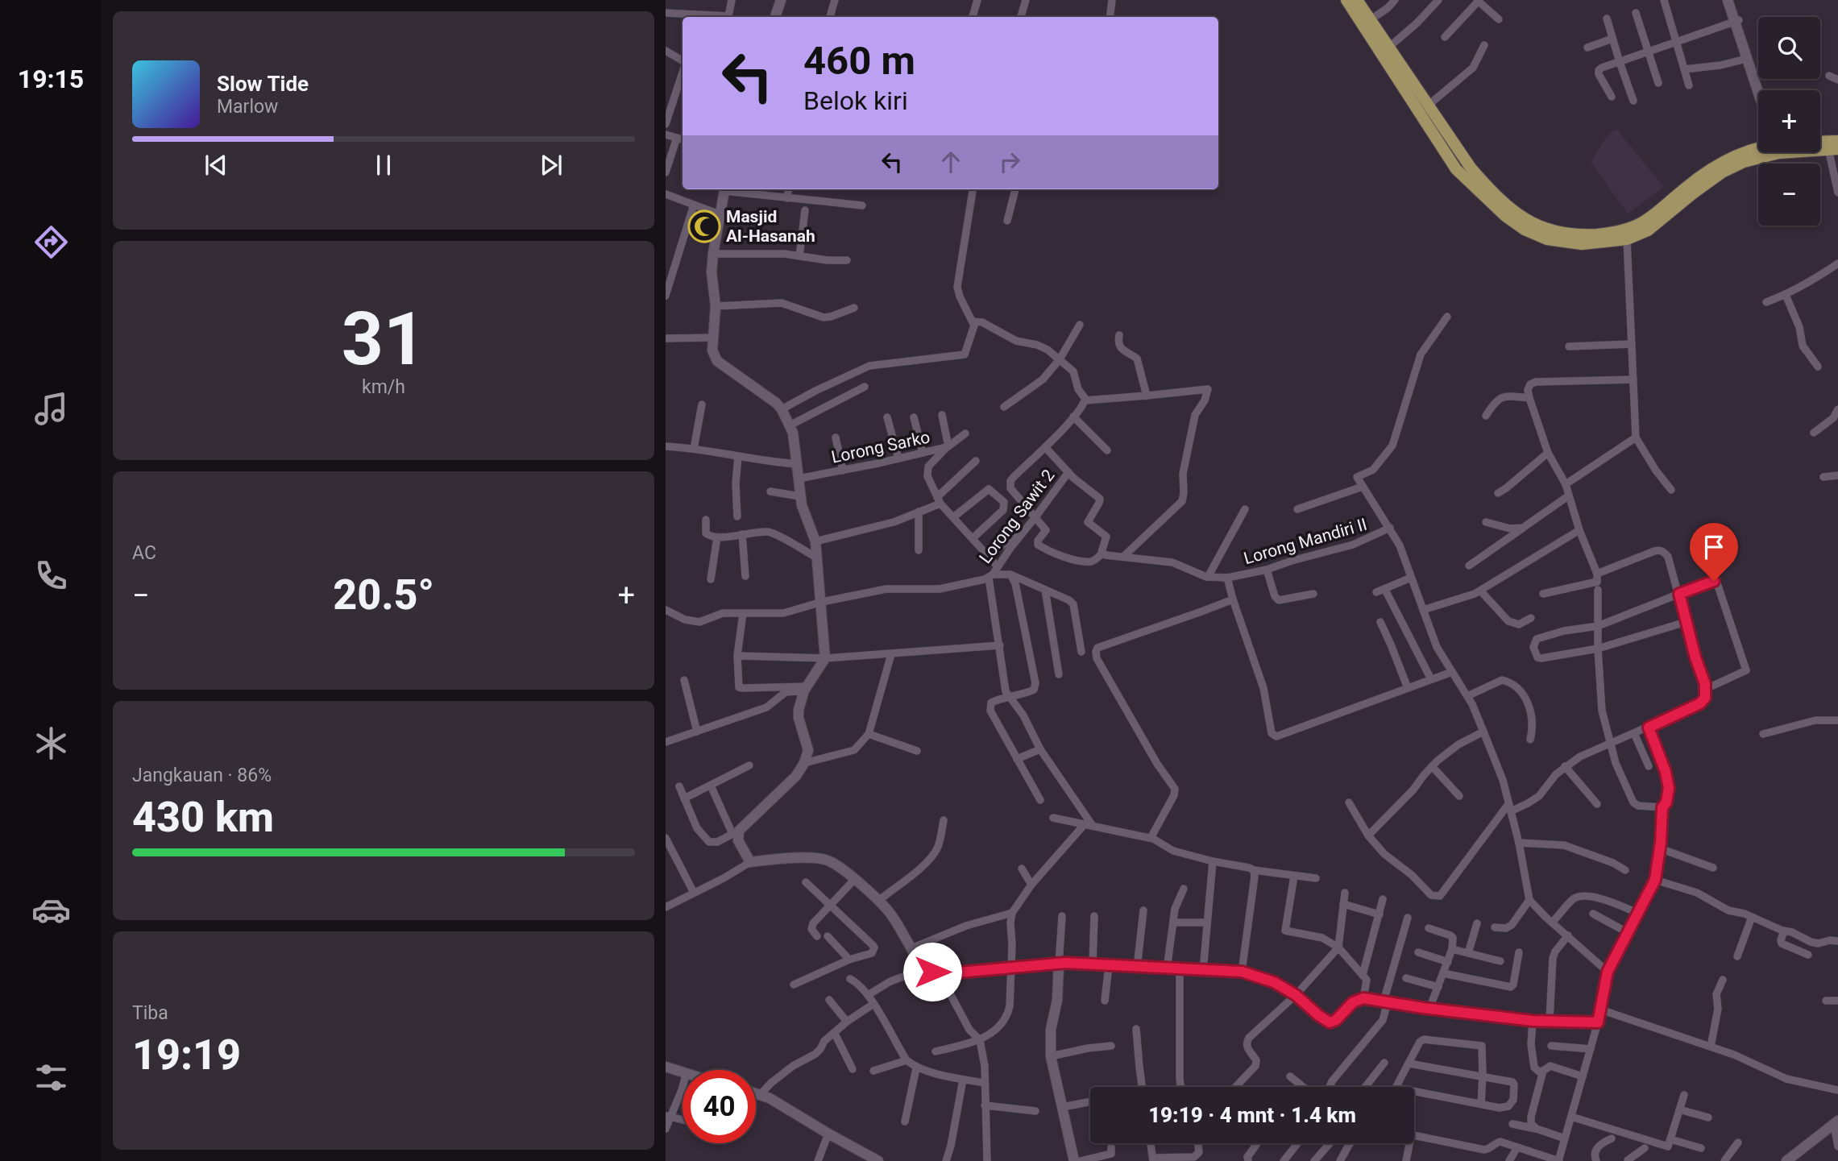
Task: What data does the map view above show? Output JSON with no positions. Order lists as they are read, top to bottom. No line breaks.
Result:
{"streets":{"street":["Lorong Sarko","Lorong Sawit 2","Lorong Mandiri II"]},"places":{"mosque":["Masjid Al-Hasanah"]},"page":{"tabs":"19:15","map_buttons":["+","−"],"turn":["460 m","Belok kiri"],"song":["Slow Tide","Marlow"],"tile":[["31","km/h"],"AC",["Jangkauan · 86%","430 km"],["Tiba","19:19"]],"heat":["−","20.5°","+"],"limit":"40","trip":"19:19 · 4 mnt · 1.4 km"}}
